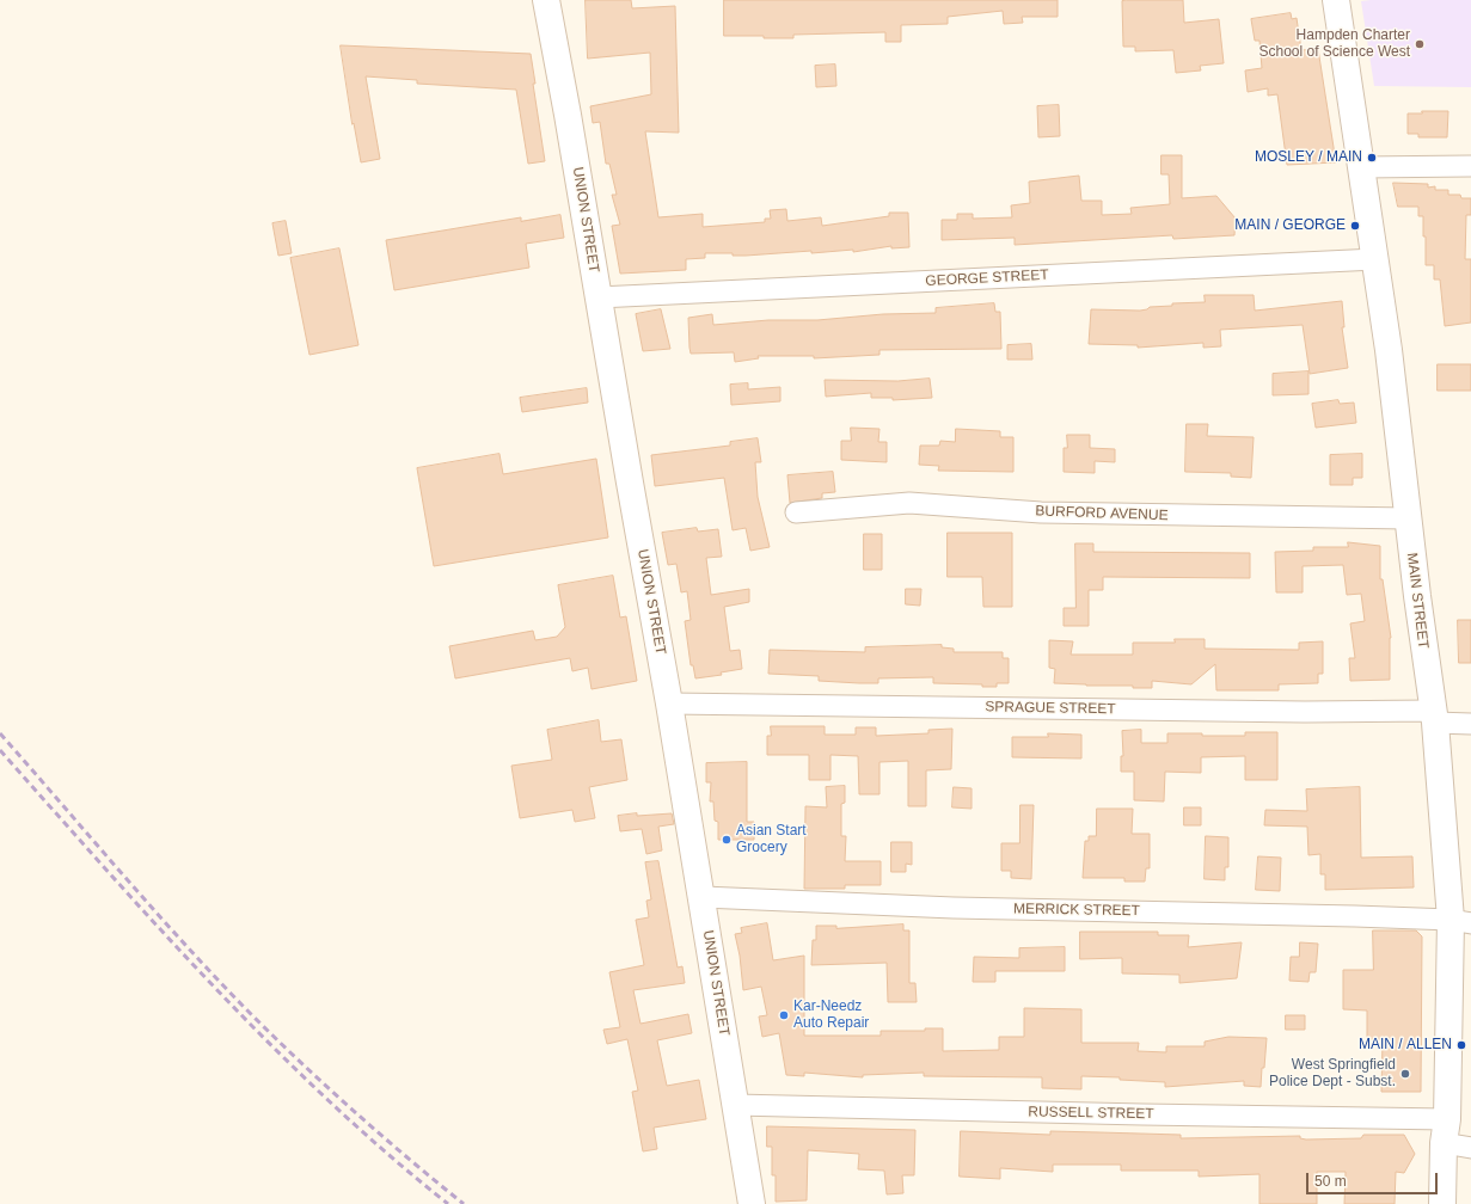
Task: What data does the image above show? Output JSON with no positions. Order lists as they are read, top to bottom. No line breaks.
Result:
{"streets":{"main road":["UNION STREET","MAIN STREET"],"street":["GEORGE STREET","BURFORD AVENUE","SPRAGUE STREET","MERRICK STREET","RUSSELL STREET"]},"crossings":[["UNION STREET","GEORGE STREET"],["UNION STREET","SPRAGUE STREET"],["UNION STREET","MERRICK STREET"],["UNION STREET","RUSSELL STREET"],["GEORGE STREET","MAIN STREET"],["BURFORD AVENUE","MAIN STREET"],["MAIN STREET","SPRAGUE STREET"],["MAIN STREET","MERRICK STREET"],["MAIN STREET","RUSSELL STREET"]],"places":["Hampden Charter School of Science West","MOSLEY / MAIN","MAIN / GEORGE","Asian Start Grocery","Kar-Needz Auto Repair","MAIN / ALLEN","West Springfield Police Dept - Subst."],"scale_bar":"50 m"}
